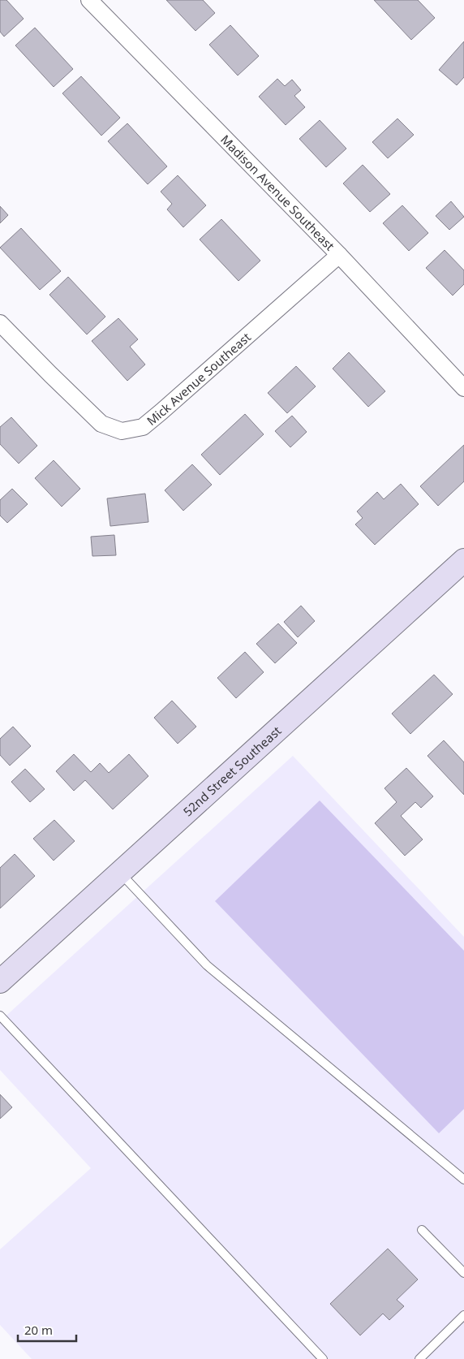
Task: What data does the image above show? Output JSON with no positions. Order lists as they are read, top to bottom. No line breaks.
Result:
{"streets":{"main road":["52nd Street Southeast"],"street":["Madison Avenue Southeast","Mick Avenue Southeast"]},"crossings":[["Madison Avenue Southeast","Mick Avenue Southeast"]],"scale_bar":"20 m"}
